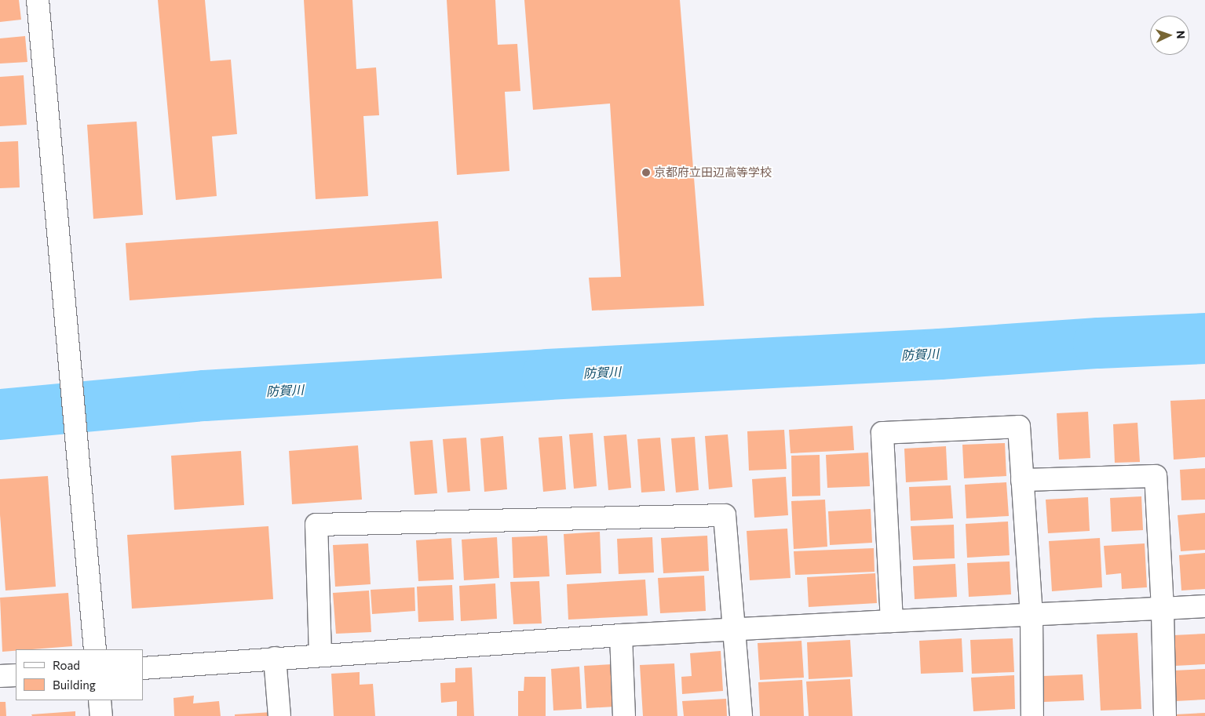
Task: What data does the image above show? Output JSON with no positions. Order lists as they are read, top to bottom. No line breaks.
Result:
{"water":["防賀川"],"places":["京都府立田辺高等学校"],"legend":["Road","Building"],"north":"right"}
